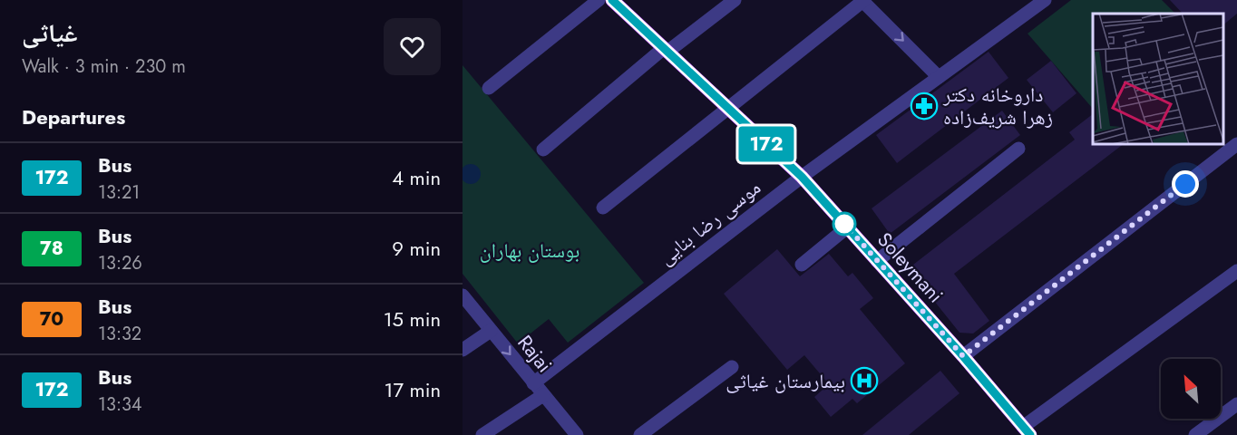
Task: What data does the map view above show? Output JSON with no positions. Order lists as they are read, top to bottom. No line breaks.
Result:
{"streets":{"main road":["Soleymani"],"street":["موسی رضا بنایی","Rajai"]},"crossings":[["موسی رضا بنایی","Soleymani"],["موسی رضا بنایی","Rajai"]],"one_way":["Rajai"],"parks":["بوستان بهاران"],"places":{"pharmacy":["داروخانه دکتر زهرا شریف‌زاده"],"hospital":["بیمارستان غیاثی"]},"lines":["bus line 172"],"north":"top left","page":{"heading":[["غیاثی","Walk · 3 min · 230 m"],"Departures"],"on_map":"172","list":[{"mark":"172","name":"Bus","note":"13:21","value":"4 min"},{"mark":"78","name":"Bus","note":"13:26","value":"9 min"},{"mark":"70","name":"Bus","note":"13:32","value":"15 min"},{"mark":"172","name":"Bus","note":"13:34","value":"17 min"}]}}
